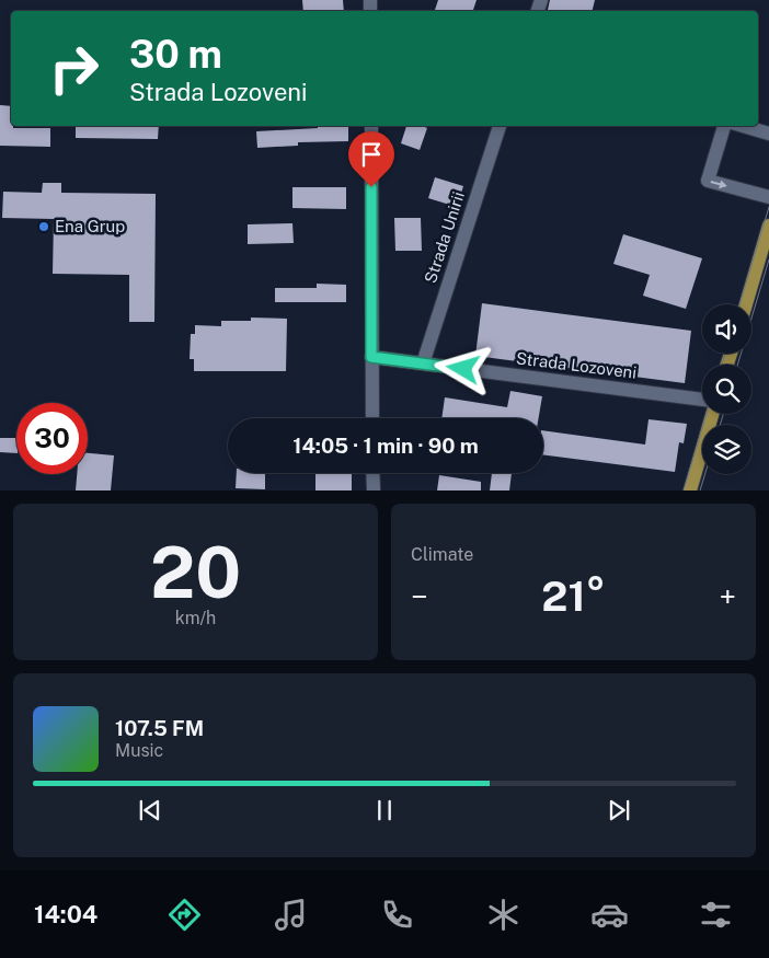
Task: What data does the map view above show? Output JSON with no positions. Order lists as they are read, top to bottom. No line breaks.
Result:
{"streets":{"street":["Strada Unirii","Strada Lozoveni"]},"crossings":[["Strada Unirii","Strada Lozoveni"]],"places":["Ena Grup"],"page":{"turn":["30 m","Strada Lozoveni"],"limit":"30","trip":"14:05 · 1 min · 90 m","tile":[["20","km/h"],"Climate"],"heat":["−","21°","+"],"song":["107.5 FM","Music"],"tabs":"14:04"}}
